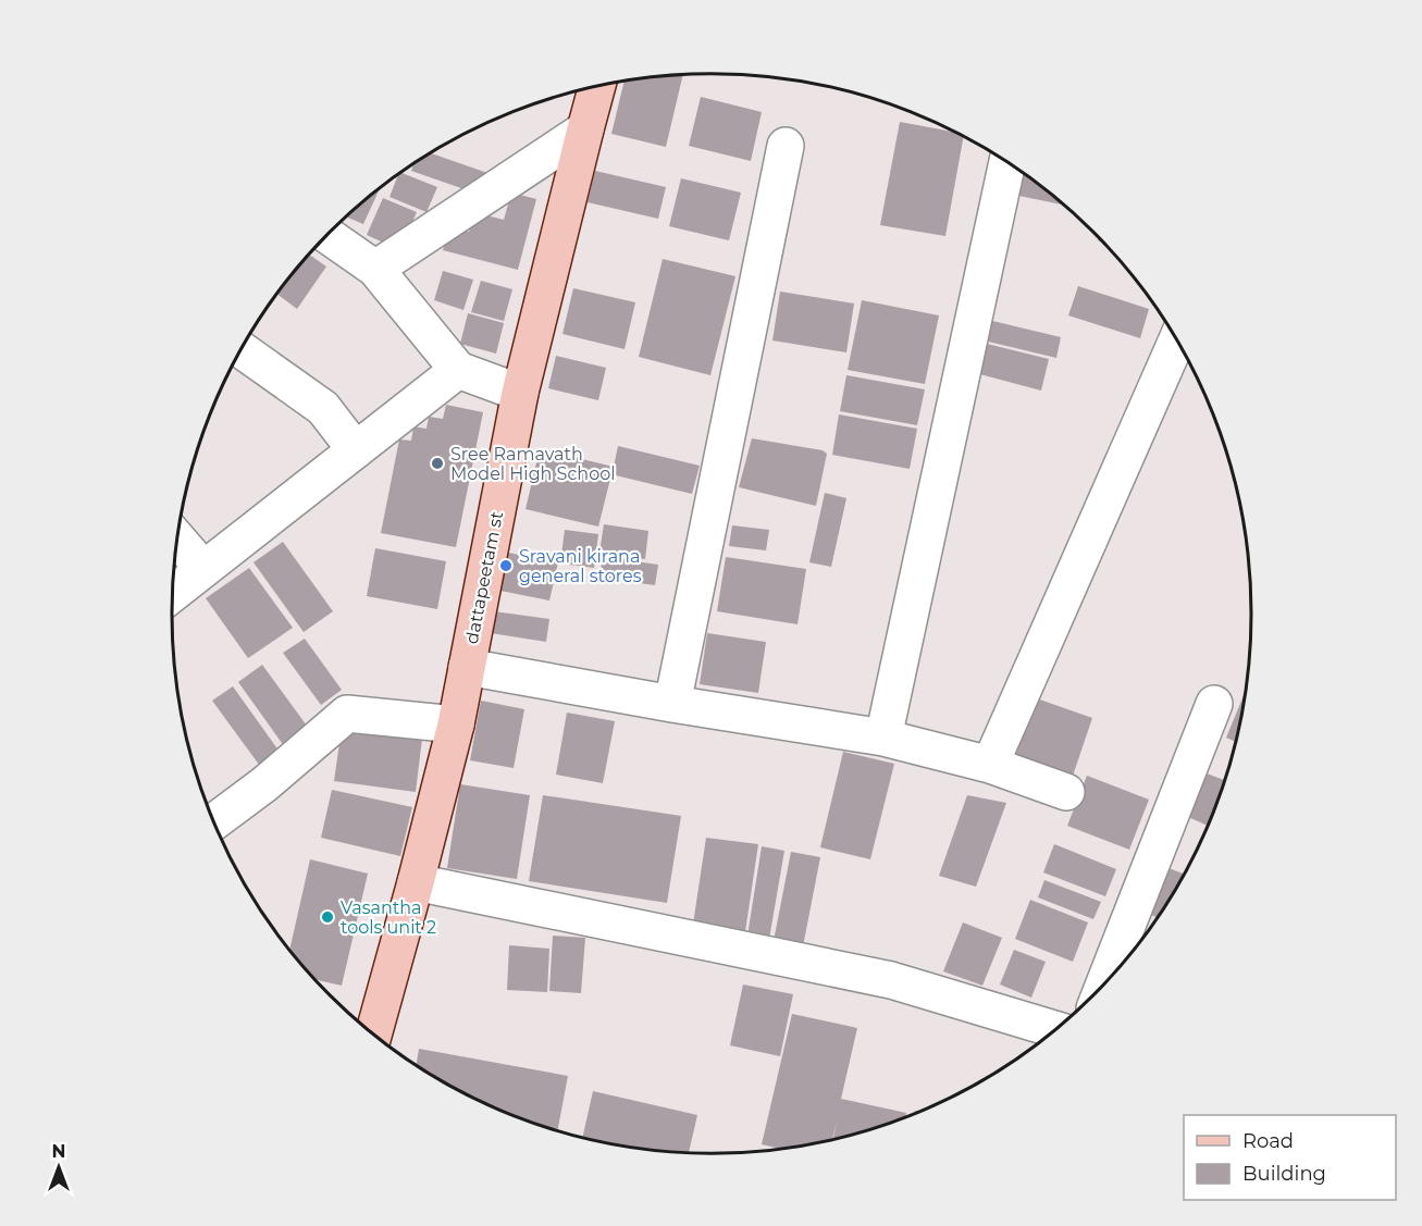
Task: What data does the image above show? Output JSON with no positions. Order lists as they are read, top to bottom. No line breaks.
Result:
{"streets":{"street":["dattapeetam st"]},"places":["Sree Ramavath Model High School","Sravani kirana general stores","Vasantha tools unit 2"],"legend":["Road","Building"],"north":"top"}
